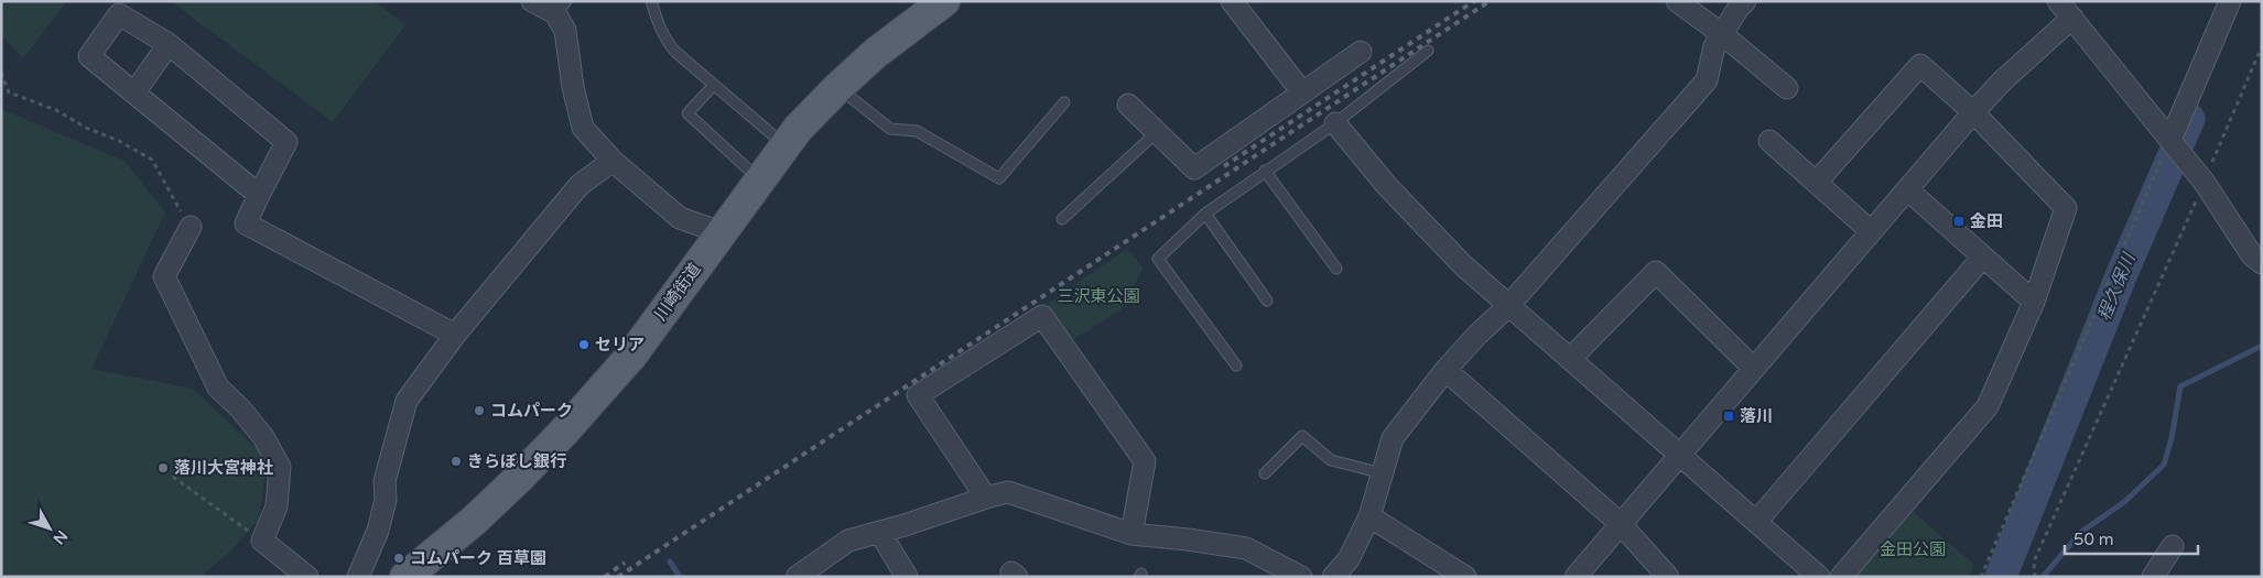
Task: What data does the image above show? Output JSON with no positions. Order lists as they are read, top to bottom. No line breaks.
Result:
{"streets":{"main road":["川崎街道"]},"water":["程久保川"],"parks":["三沢東公園","金田公園"],"places":{"transit":["金田","落川"],"other":["セリア","コムパーク","きらぼし銀行","落川大宮神社","コムパーク 百草園"]},"scale_bar":"50 m","north":"bottom right"}
